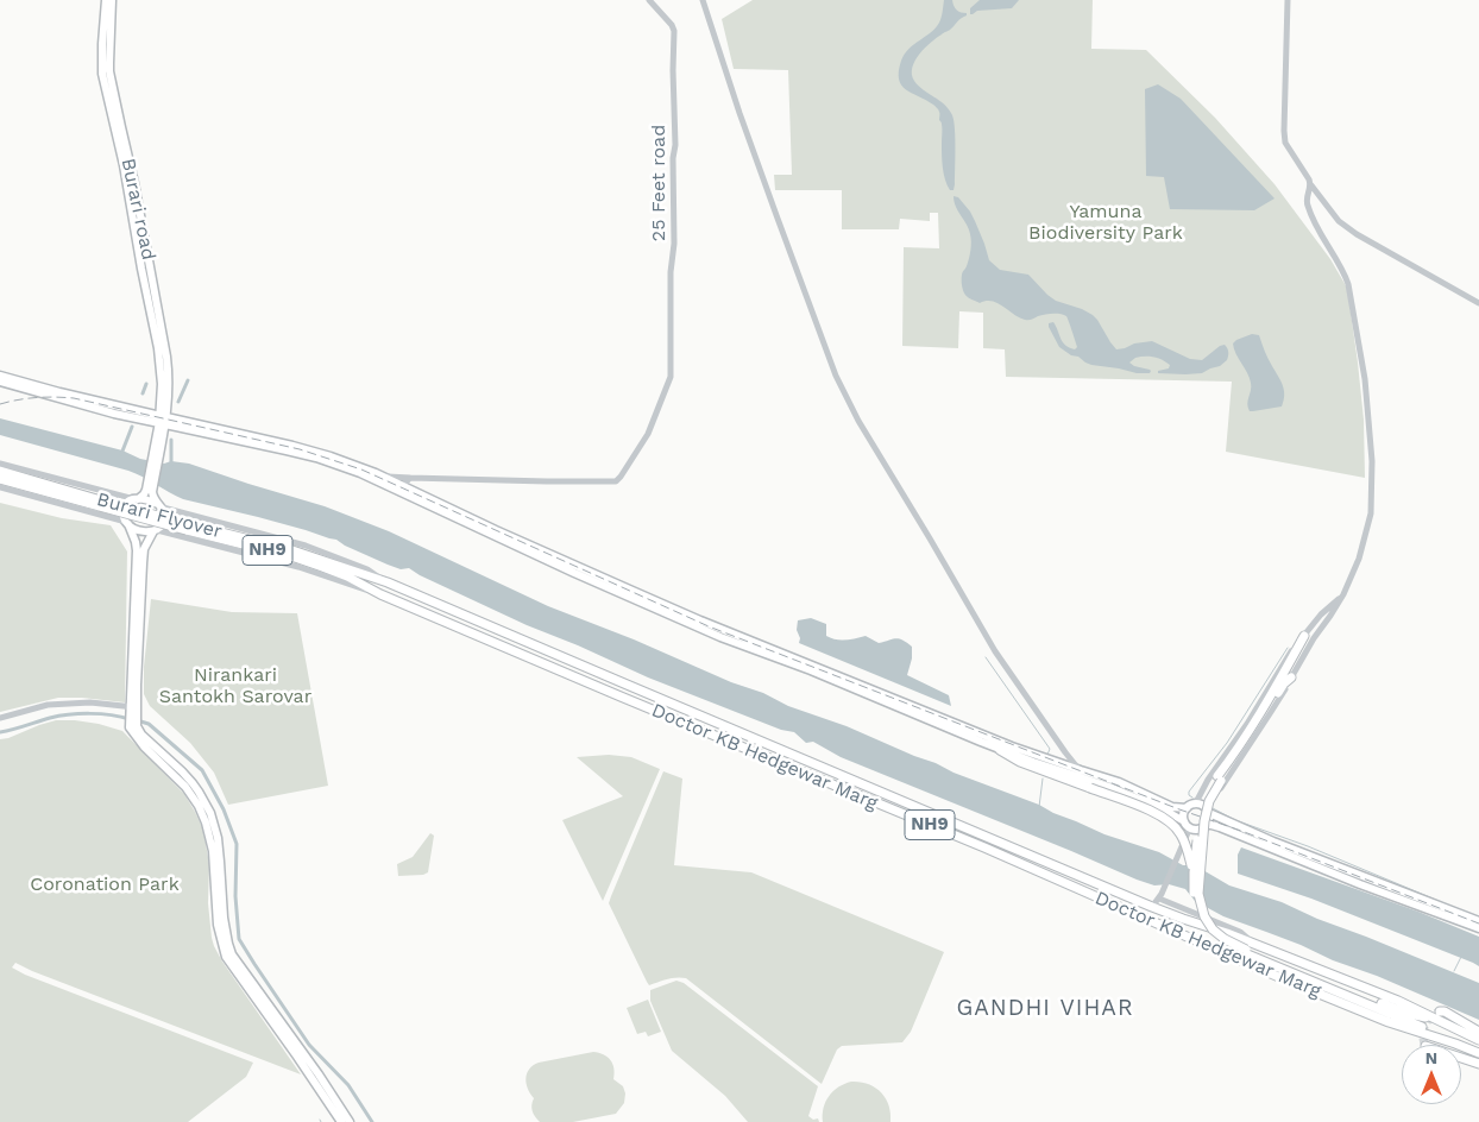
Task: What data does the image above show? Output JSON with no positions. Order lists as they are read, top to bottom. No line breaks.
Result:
{"streets":{"highway":["Burari Flyover","NH9","Doctor KB Hedgewar Marg"],"main road":["Burari road"],"street":["25 Feet road"]},"crossings":[["Burari Flyover","Doctor KB Hedgewar Marg"]],"districts":["GANDHI VIHAR"],"parks":["Yamuna Biodiversity Park","Nirankari Santokh Sarovar","Coronation Park"],"north":"top"}
